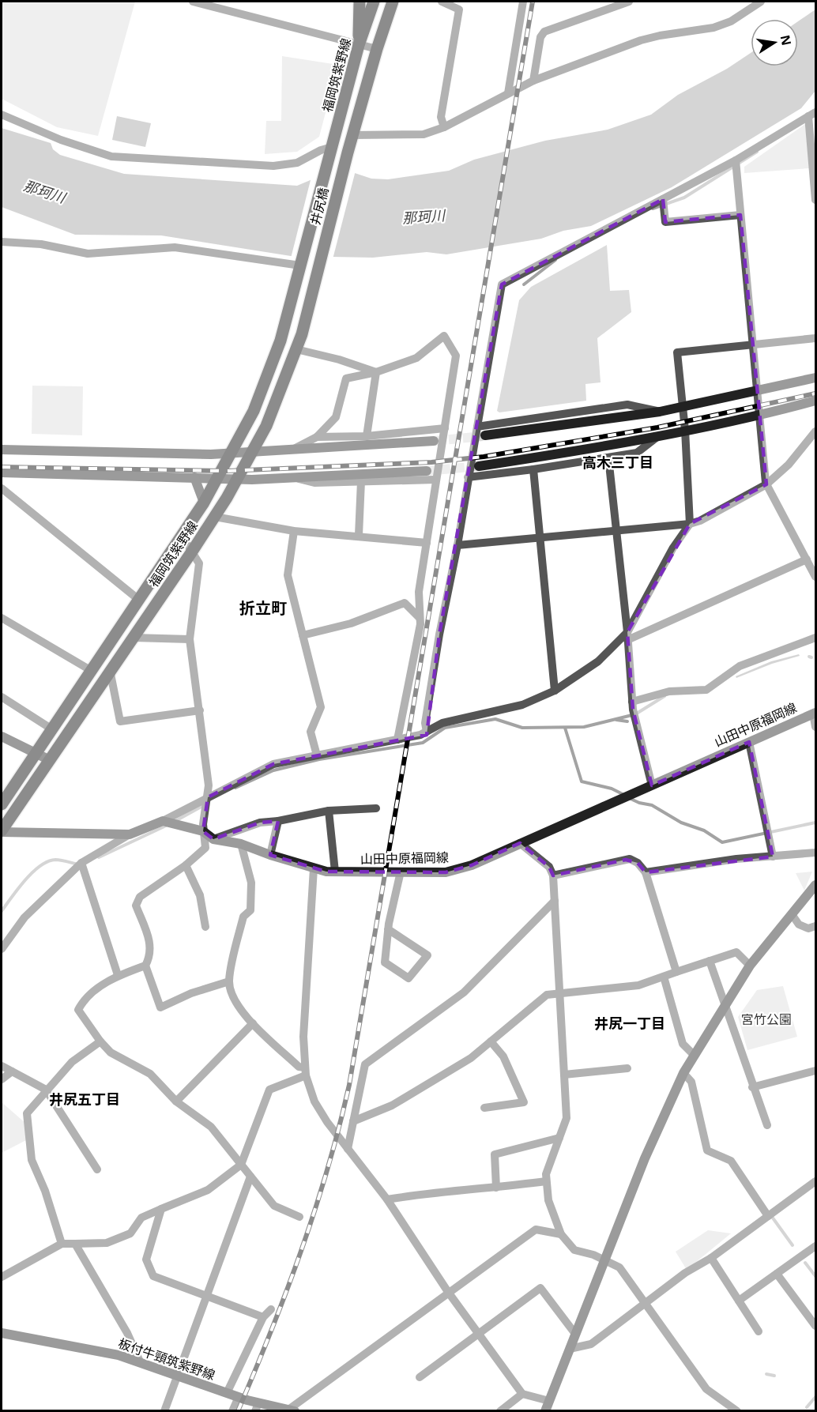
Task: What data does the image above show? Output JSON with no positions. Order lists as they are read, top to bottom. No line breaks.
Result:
{"streets":{"main road":["福岡筑紫野線","井尻橋"],"street":["山田中原福岡線","板付牛頸筑紫野線"]},"crossings":[["福岡筑紫野線","井尻橋"]],"districts":["高木三丁目","折立町","井尻一丁目","井尻五丁目"],"water":["那珂川"],"parks":["宮竹公園"],"north":"right"}
